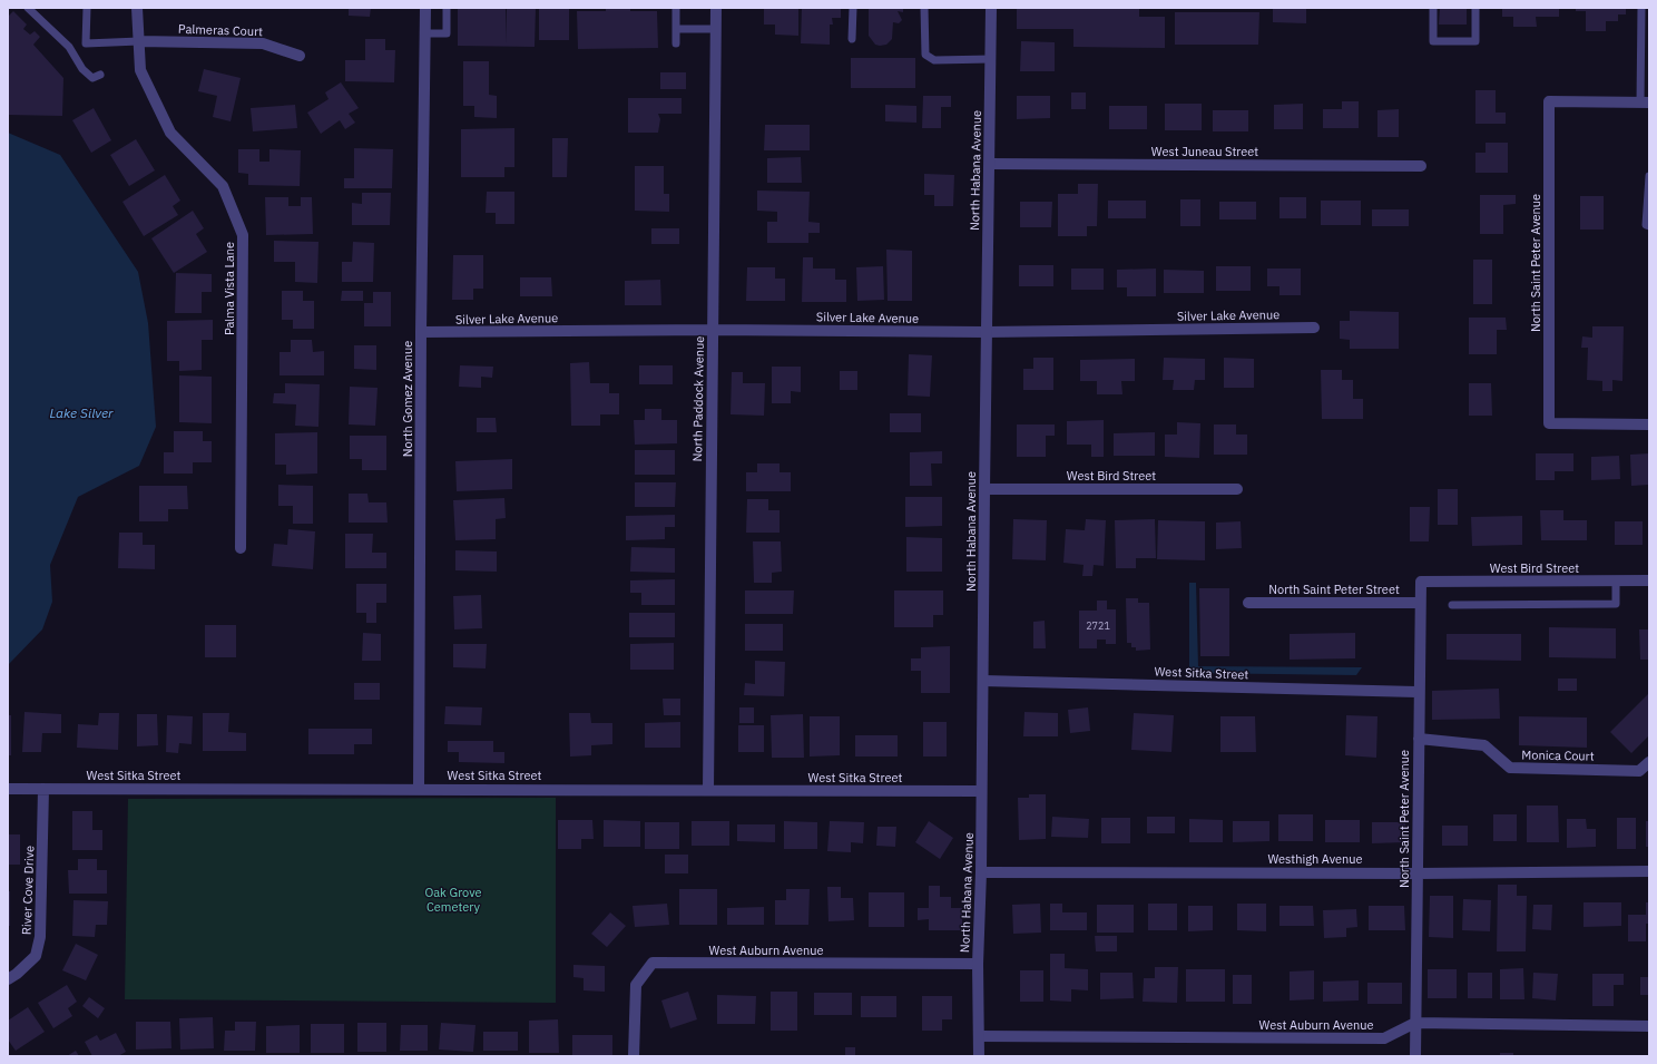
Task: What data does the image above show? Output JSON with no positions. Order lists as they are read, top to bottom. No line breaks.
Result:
{"streets":{"street":["Palmeras Court","West Juneau Street","North Habana Avenue","North Saint Peter Avenue","Palma Vista Lane","Silver Lake Avenue","North Gomez Avenue","North Paddock Avenue","West Bird Street","North Saint Peter Street","West Sitka Street","Monica Court","Westhigh Avenue","River Cove Drive","West Auburn Avenue"]},"crossings":[["Palmeras Court","Palma Vista Lane"],["West Juneau Street","North Habana Avenue"],["North Habana Avenue","Silver Lake Avenue"],["North Habana Avenue","West Bird Street"],["North Habana Avenue","West Sitka Street"],["North Habana Avenue","Westhigh Avenue"],["North Habana Avenue","West Auburn Avenue"],["North Saint Peter Avenue","West Bird Street"],["North Saint Peter Avenue","North Saint Peter Street"],["North Saint Peter Avenue","West Sitka Street"],["North Saint Peter Avenue","Monica Court"],["North Saint Peter Avenue","Westhigh Avenue"],["North Saint Peter Avenue","West Auburn Avenue"],["Silver Lake Avenue","North Gomez Avenue"],["Silver Lake Avenue","North Paddock Avenue"],["North Gomez Avenue","West Sitka Street"],["North Paddock Avenue","West Sitka Street"],["West Sitka Street","River Cove Drive"]],"water":["Lake Silver"],"parks":["Oak Grove Cemetery"],"house_numbers":["2721"]}
